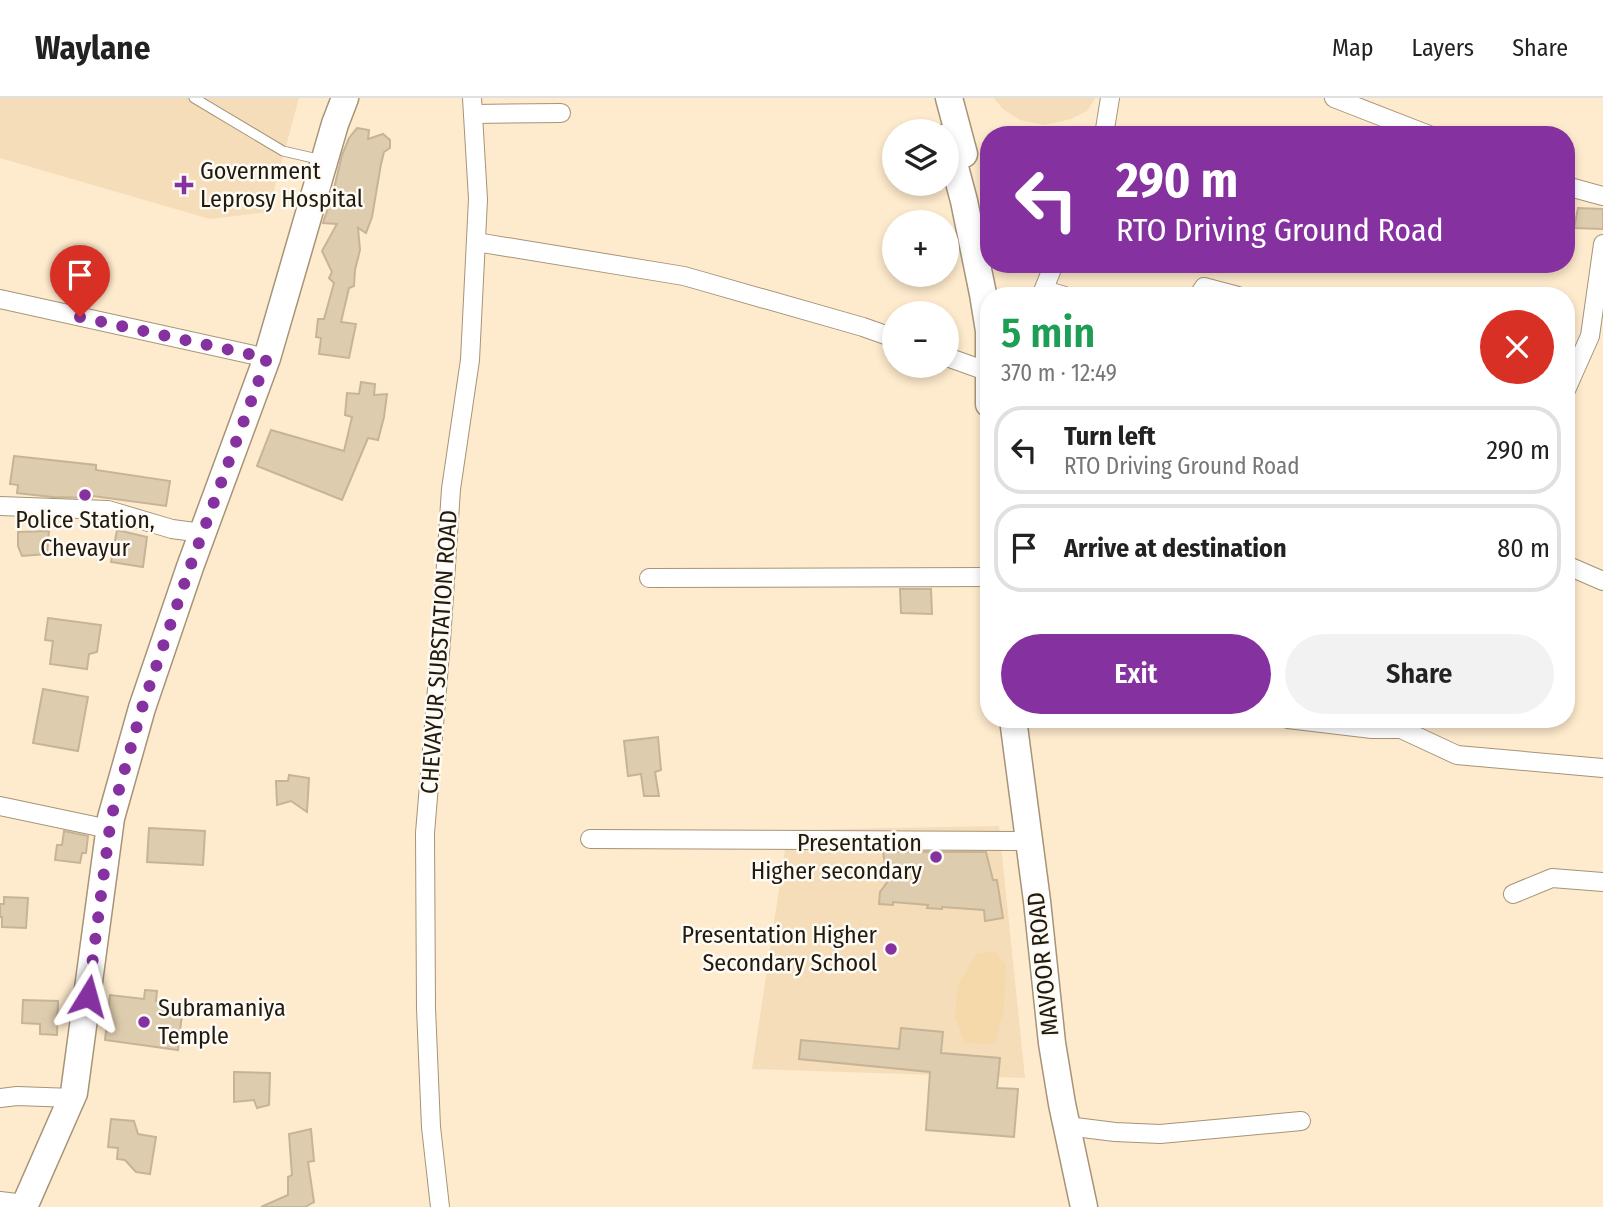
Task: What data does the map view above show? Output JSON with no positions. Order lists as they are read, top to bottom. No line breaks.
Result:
{"streets":{"main road":["MAVOOR ROAD"],"street":["CHEVAYUR SUBSTATION ROAD"]},"places":{"health":["Government Leprosy Hospital"],"other":["Police Station, Chevayur","Presentation Higher secondary","Presentation Higher Secondary School","Subramaniya Temple"]},"page":{"header":"Waylane","nav":["Map","Layers","Share"],"map_buttons":["+","−"],"turn":["290 m","RTO Driving Ground Road"],"heading":["5 min","370 m · 12:49"],"list":[{"name":"Turn left","note":"RTO Driving Ground Road","value":"290 m"},{"name":"Arrive at destination","value":"80 m"}],"buttons":["Exit","Share"]}}
